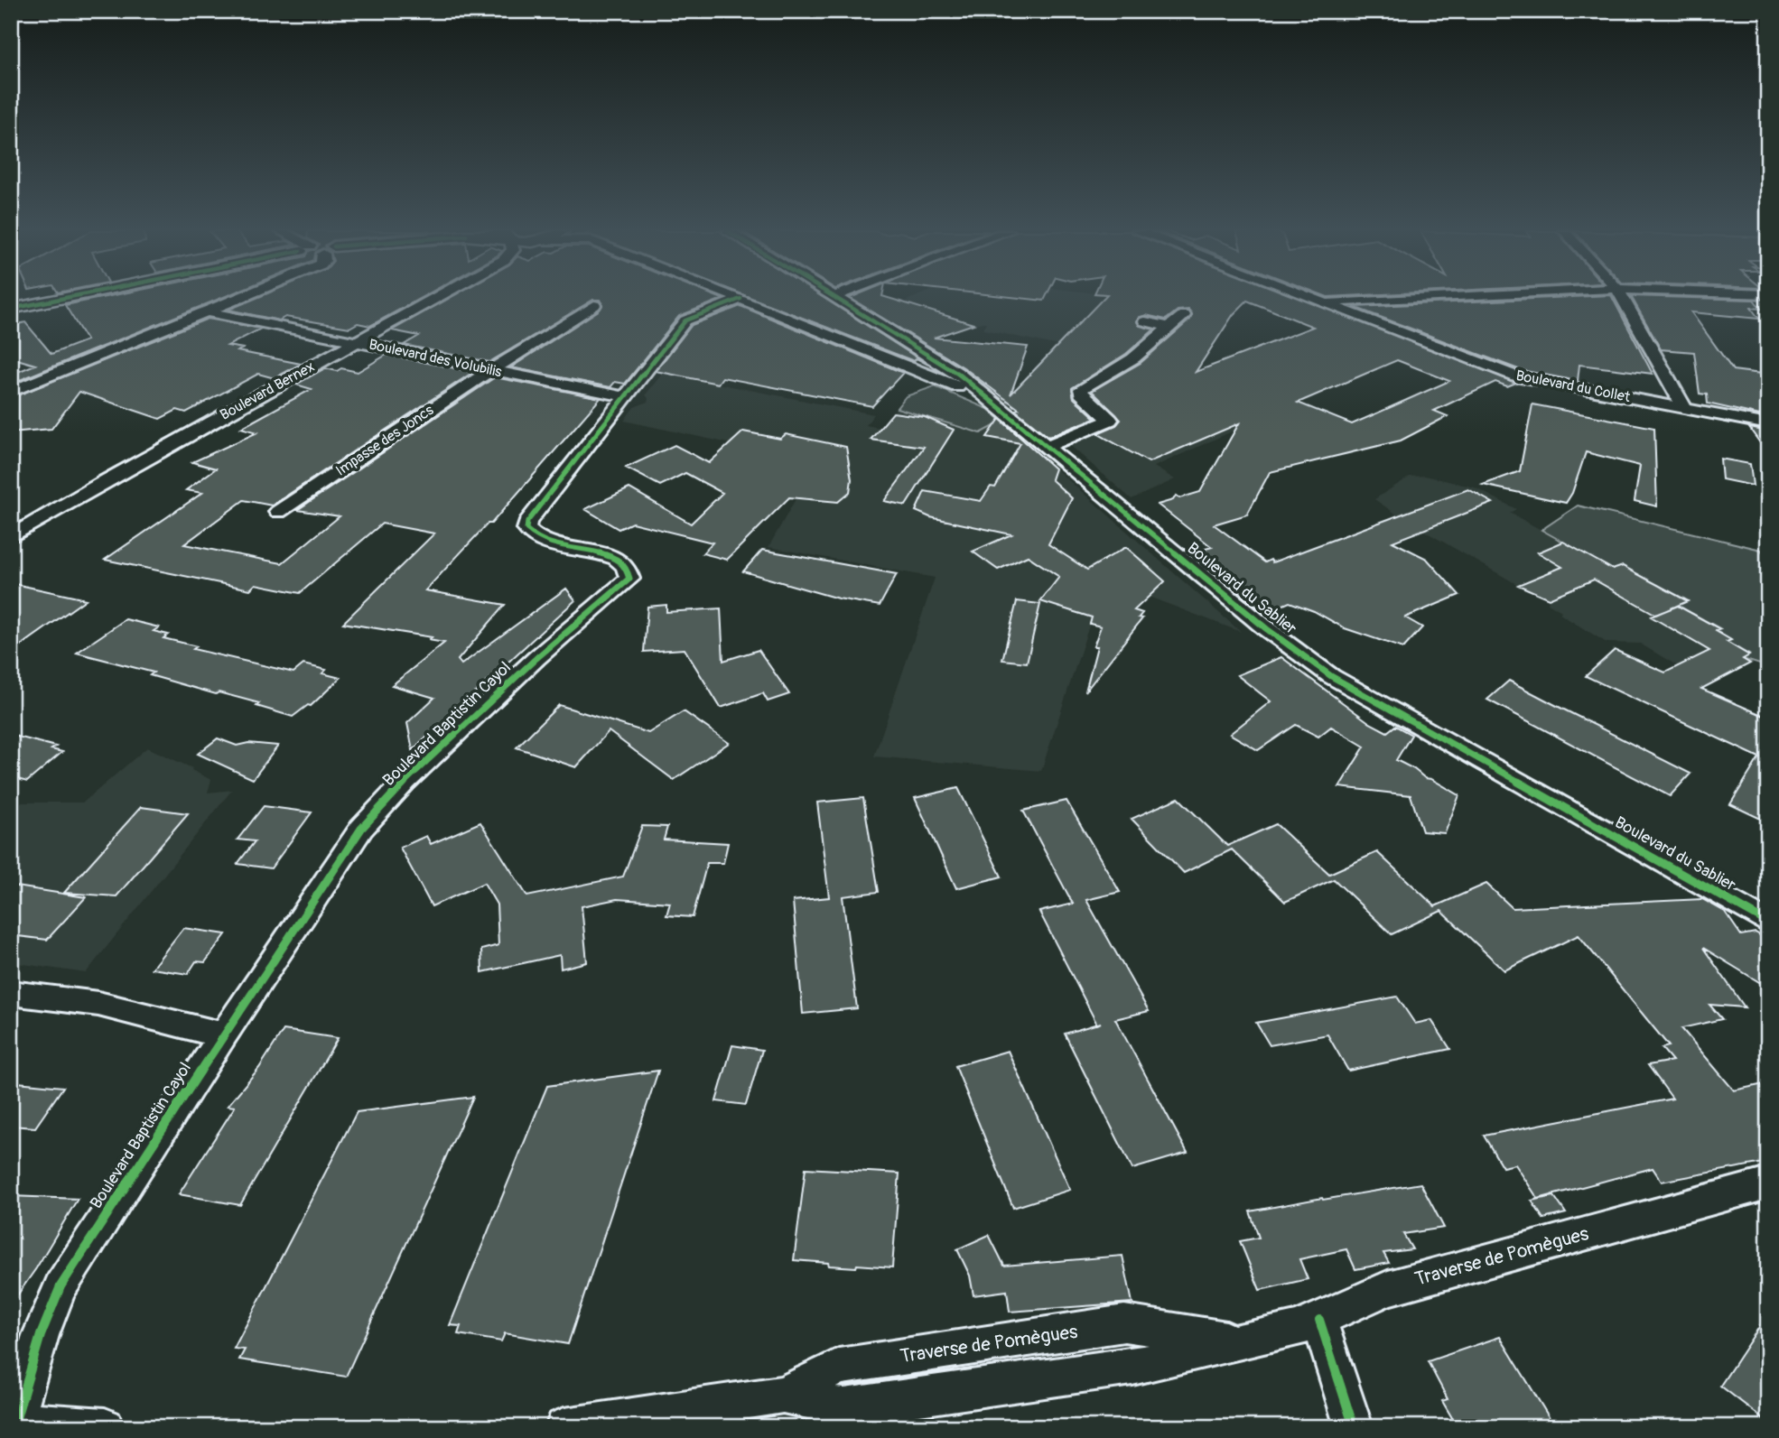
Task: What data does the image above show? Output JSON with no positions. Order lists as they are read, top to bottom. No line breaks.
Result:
{"streets":{"street":["Boulevard des Volubilis","Boulevard du Collet","Boulevard Bernex","Impasse des Joncs","Boulevard du Sablier","Boulevard Baptistin Cayol","Traverse de Pomègues"]},"crossings":[["Boulevard des Volubilis","Boulevard Bernex"],["Boulevard des Volubilis","Impasse des Joncs"],["Boulevard des Volubilis","Boulevard Baptistin Cayol"]]}
